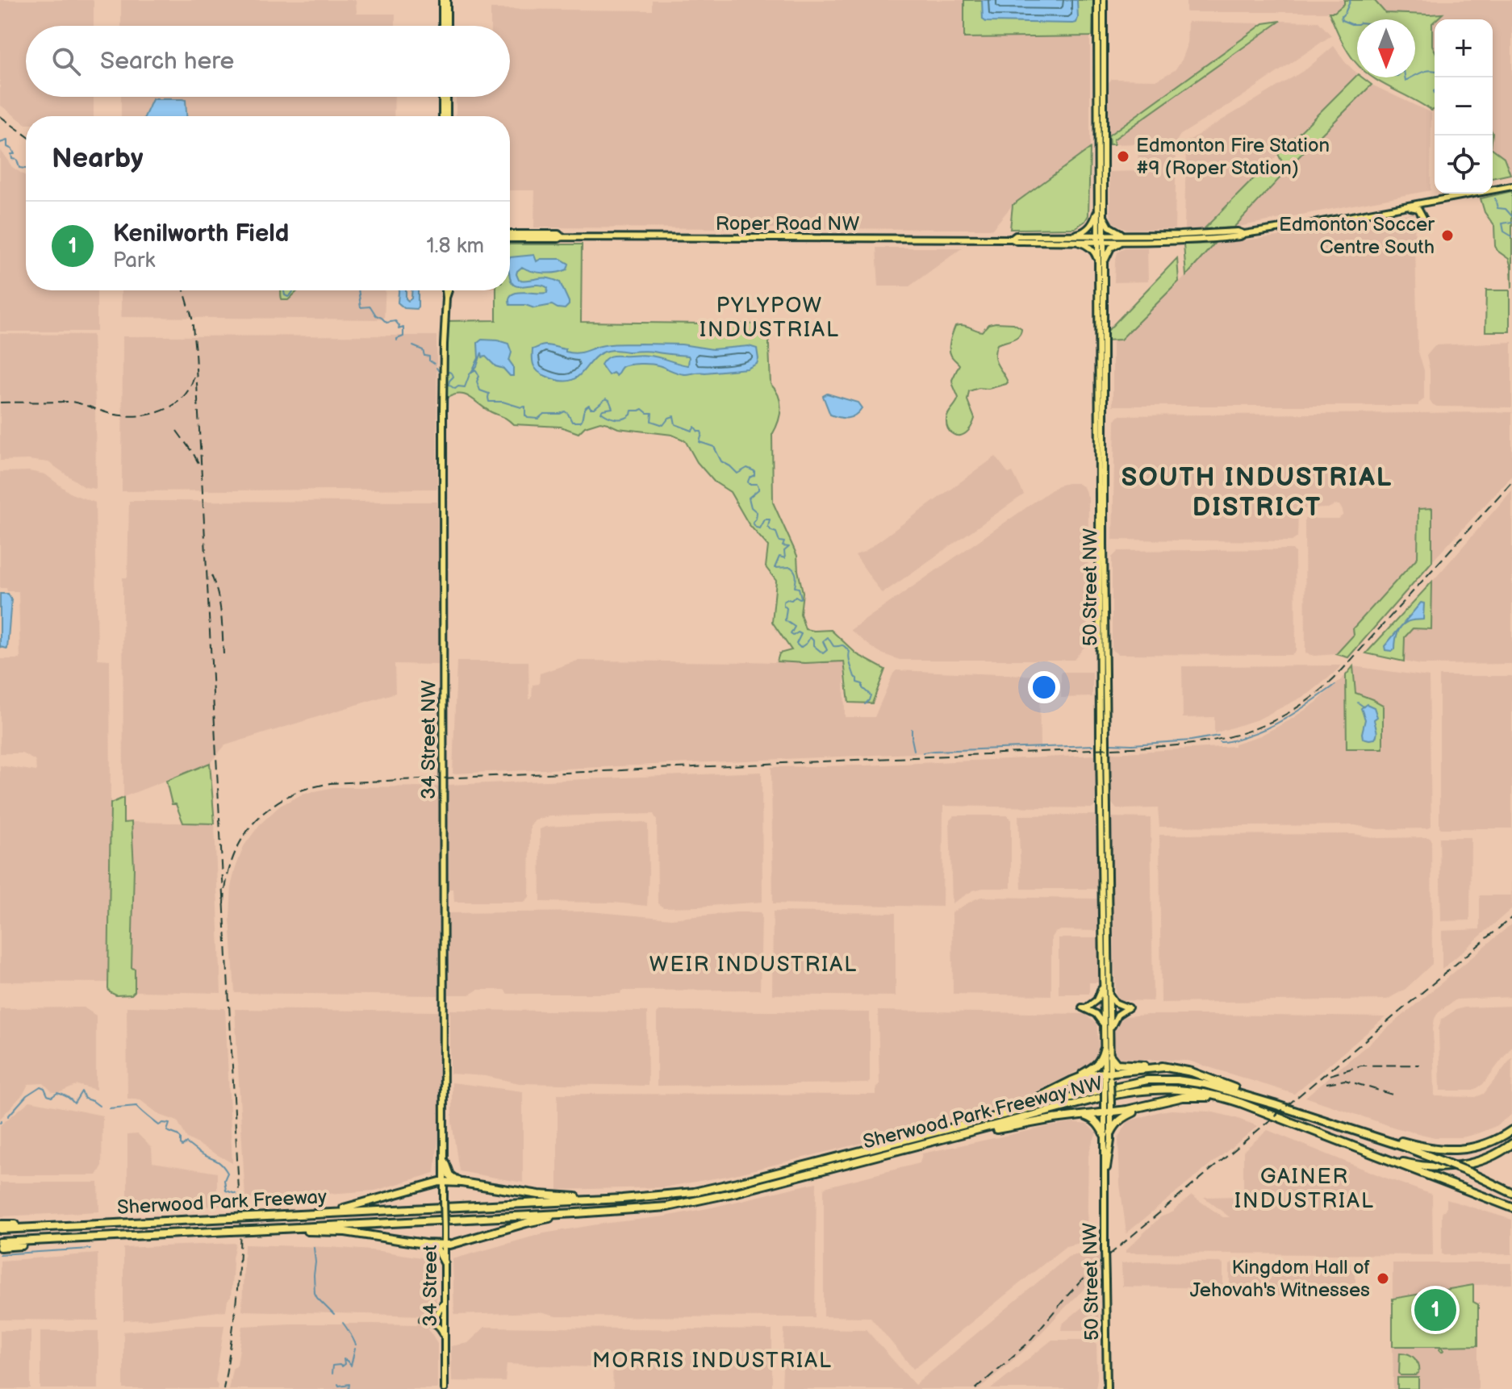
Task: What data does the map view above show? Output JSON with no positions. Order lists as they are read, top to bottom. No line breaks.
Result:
{"streets":{"highway":["Sherwood Park Freeway NW","Sherwood Park Freeway"],"main road":["Roper Road NW","50 Street NW","34 Street NW","34 Street"]},"crossings":[["Roper Road NW","50 Street NW"],["34 Street NW","34 Street"],["Sherwood Park Freeway NW","Sherwood Park Freeway"],["Sherwood Park Freeway NW","34 Street"],["Sherwood Park Freeway","34 Street"]],"districts":["PYLYPOW INDUSTRIAL","SOUTH INDUSTRIAL DISTRICT","WEIR INDUSTRIAL","GAINER INDUSTRIAL","MORRIS INDUSTRIAL"],"places":["Edmonton Fire Station #9 (Roper Station)","Edmonton Soccer Centre South","Kingdom Hall of Jehovah's Witnesses"],"north":"bottom","page":{"map_buttons":["+","−"],"search":"Search here","heading":"Nearby","list":[{"mark":"1","name":"Kenilworth Field","note":"Park","value":"1.8 km"}],"pins":"1"}}
